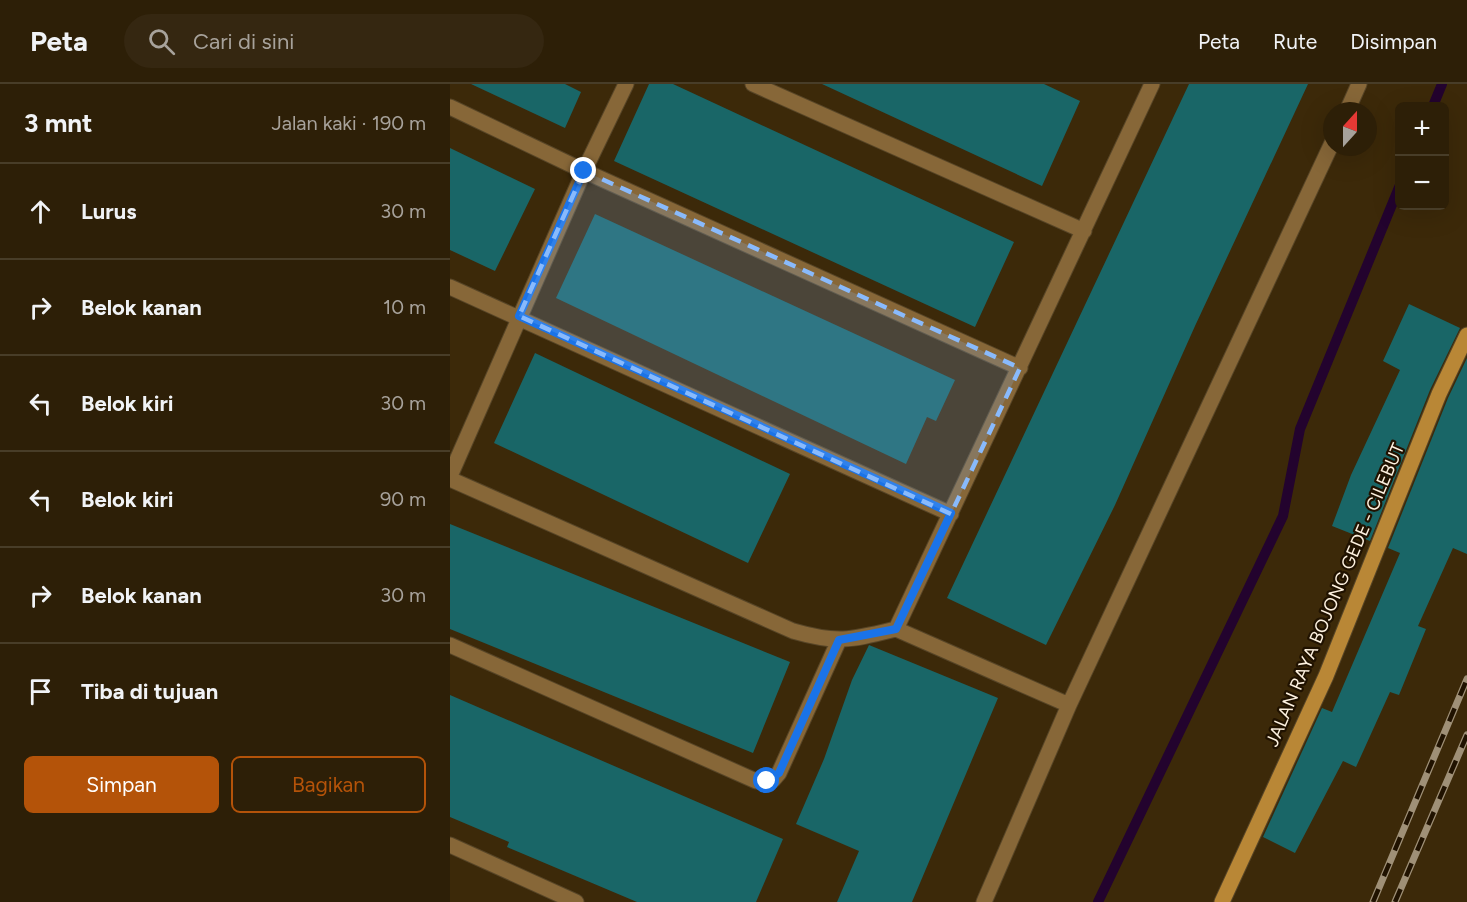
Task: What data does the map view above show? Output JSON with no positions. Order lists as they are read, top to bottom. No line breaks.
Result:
{"streets":{"main road":["JALAN RAYA BOJONG GEDE - CILEBUT"]},"north":"top","page":{"header":"Peta","search":"Cari di sini","nav":["Peta","Rute","Disimpan"],"heading":["3 mnt","Jalan kaki · 190 m"],"map_buttons":["+","−"],"list":[["Lurus","30 m"],["Belok kanan","10 m"],["Belok kiri","30 m"],["Belok kiri","90 m"],["Belok kanan","30 m"],"Tiba di tujuan"],"buttons":["Simpan","Bagikan"]}}
